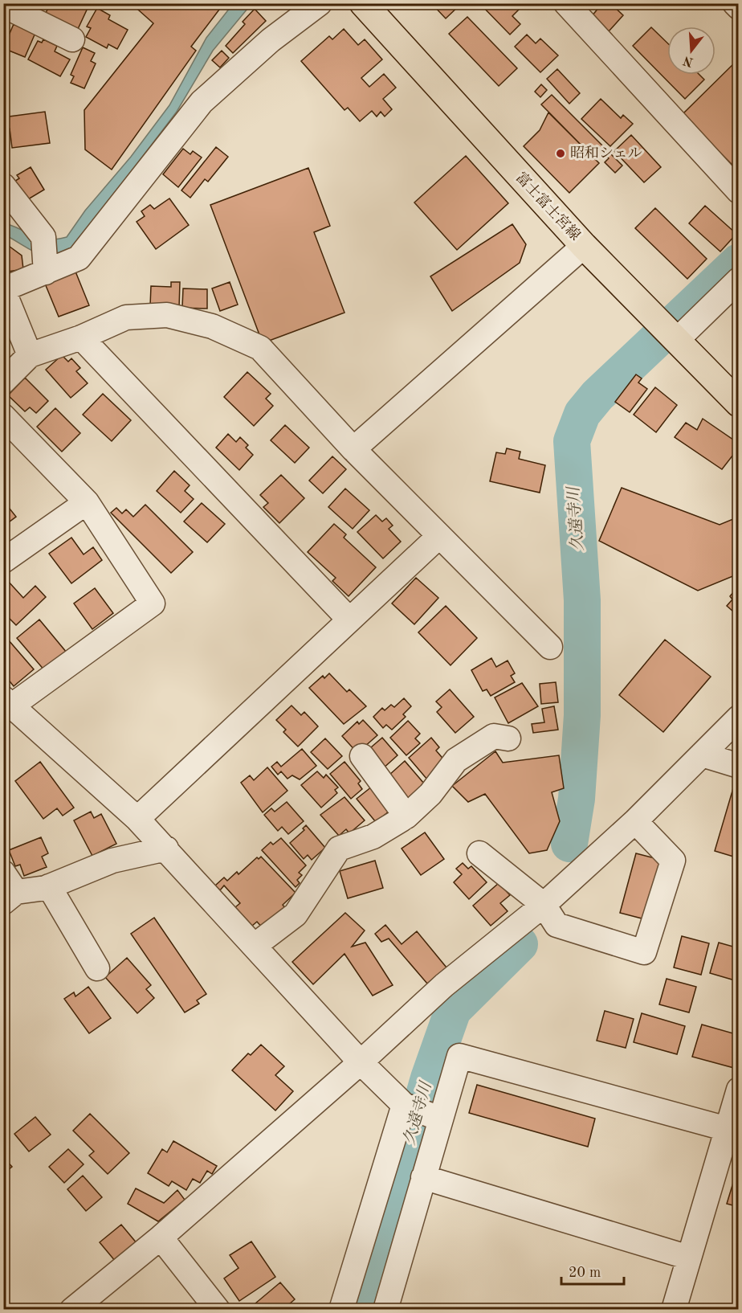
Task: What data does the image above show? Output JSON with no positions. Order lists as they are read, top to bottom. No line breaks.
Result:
{"streets":{"main road":["富士富士宮線"]},"water":["久遠寺川"],"places":["昭和シェル"],"scale_bar":"20 m","north":"bottom"}
